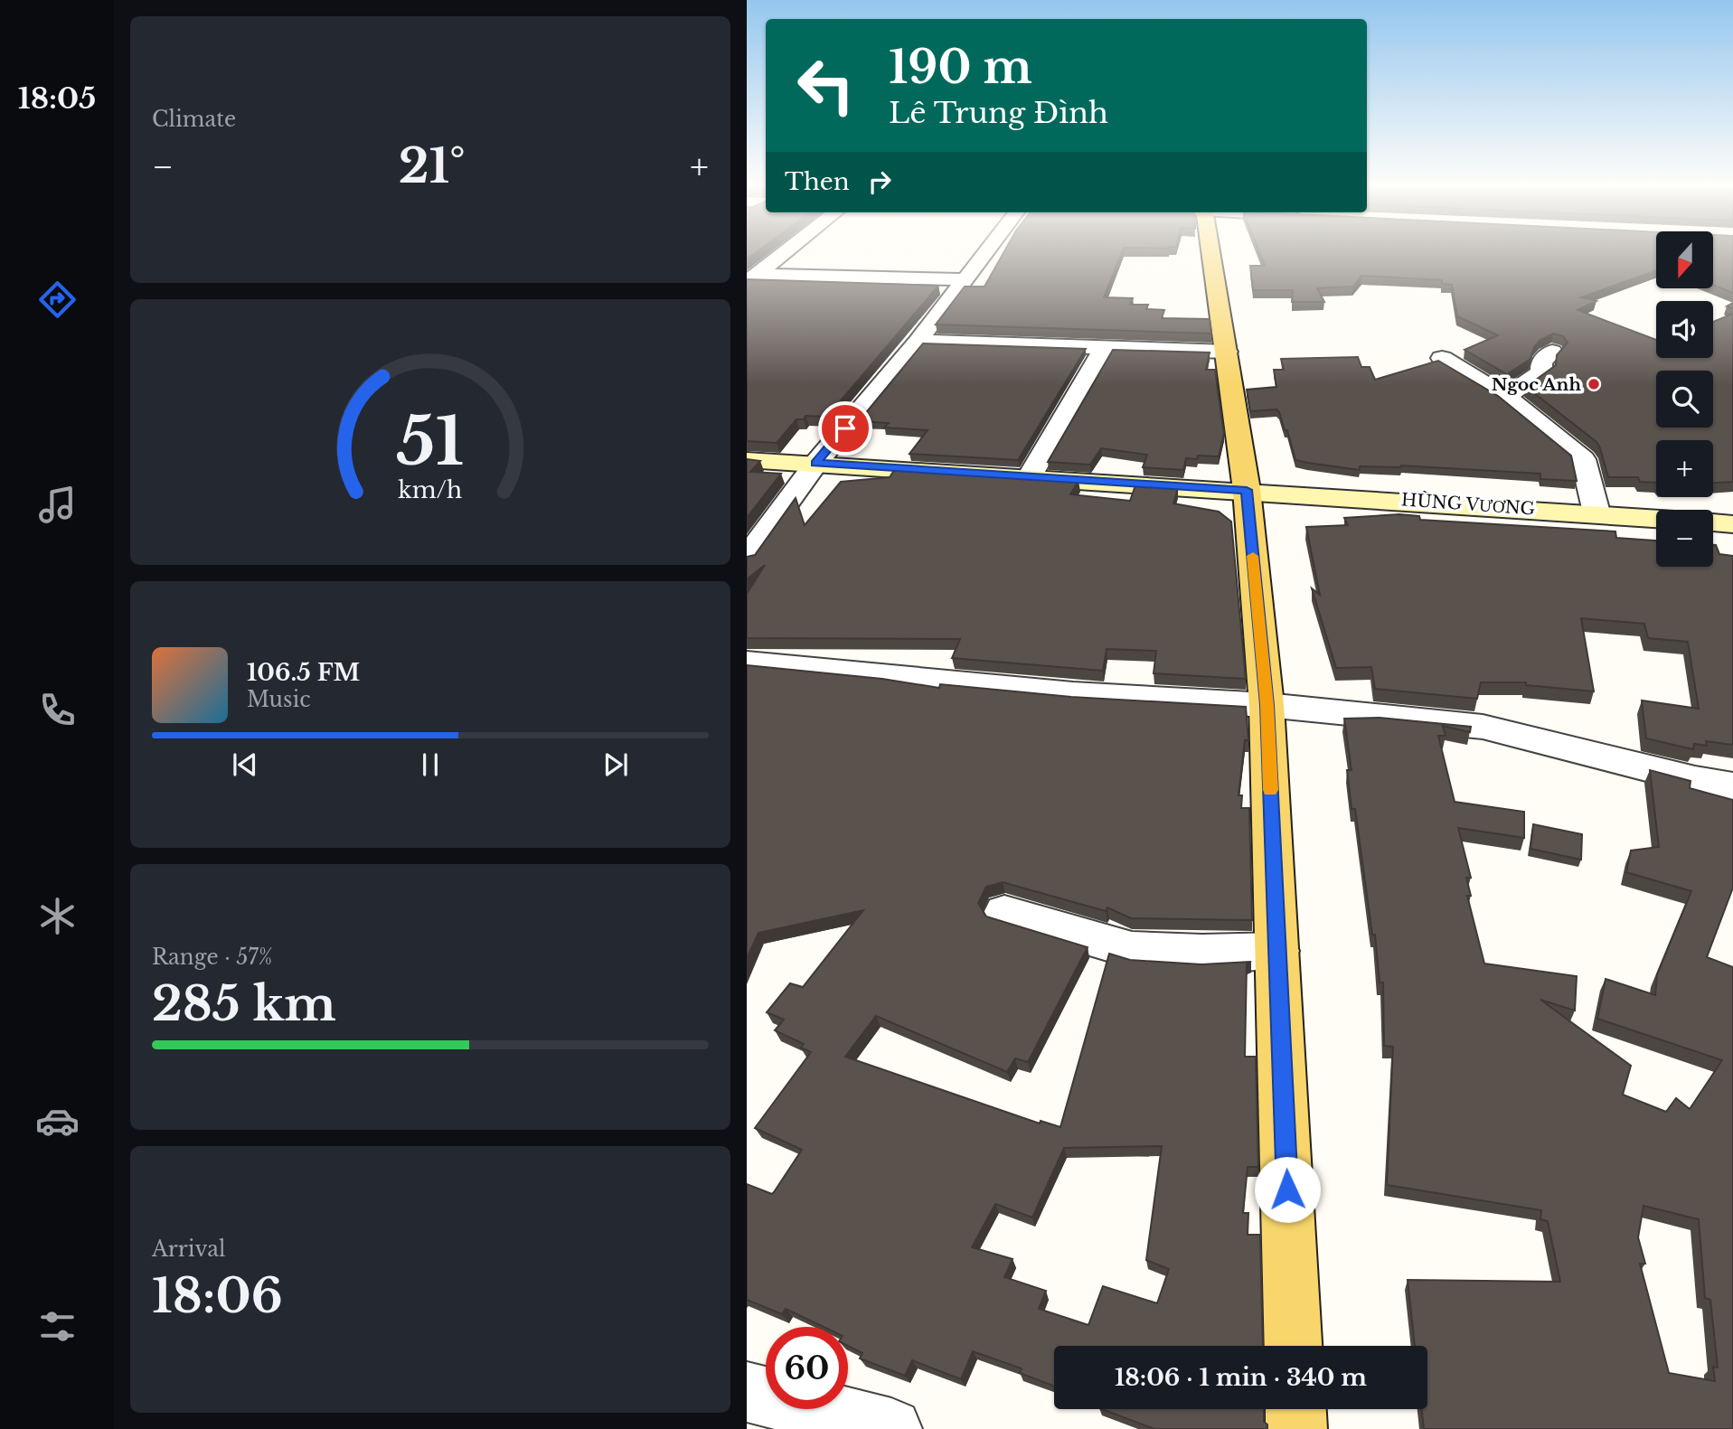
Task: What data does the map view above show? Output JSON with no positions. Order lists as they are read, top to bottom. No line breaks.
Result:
{"streets":{"main road":["HÙNG VƯƠNG"]},"places":["Ngoc Anh"],"north":"bottom","page":{"tabs":"18:05","tile":["Climate",["Range · 57%","285 km"],["Arrival","18:06"]],"turn":["190 m","Lê Trung Đình"],"heat":["−","21°","+"],"then":"Then","map_buttons":["+","−"],"song":["106.5 FM","Music"],"limit":"60","trip":"18:06 · 1 min · 340 m","gauge":["51","km/h"]}}
